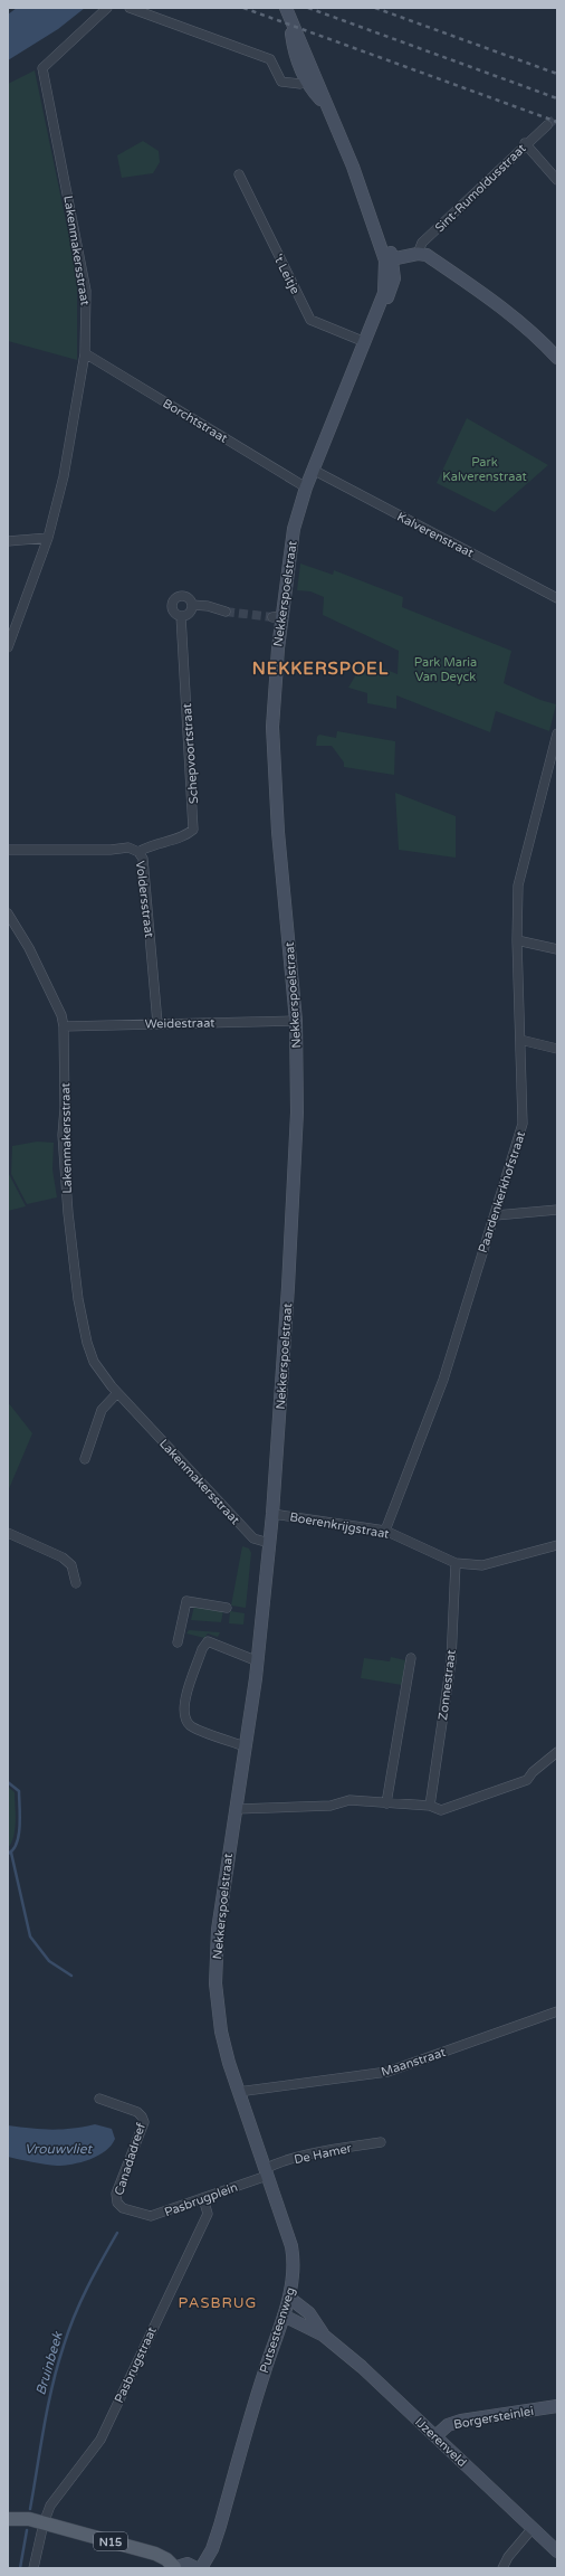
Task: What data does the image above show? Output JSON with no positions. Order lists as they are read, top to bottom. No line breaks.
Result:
{"streets":{"main road":["Nekkerspoelstraat","Putsesteenweg","Borgersteinlei","IJzerenveld","N15"],"street":["Sint-Rumoldusstraat","Lakenmakersstraat","'t Leitje","Borchtstraat","Kalverenstraat","Schepvoortstraat","Voldersstraat","Weidestraat","Paardenkerkhofstraat","Boerenkrijgstraat","Zonnestraat","Maanstraat","De Hamer","Canadadreef","Pasbrugplein","Pasbrugstraat"]},"crossings":[["Lakenmakersstraat","Borchtstraat"],["Lakenmakersstraat","Nekkerspoelstraat"],["Lakenmakersstraat","Weidestraat"],["'t Leitje","Nekkerspoelstraat"],["Borchtstraat","Nekkerspoelstraat"],["Kalverenstraat","Nekkerspoelstraat"],["Nekkerspoelstraat","Weidestraat"],["Nekkerspoelstraat","Boerenkrijgstraat"],["Nekkerspoelstraat","Maanstraat"],["Nekkerspoelstraat","Putsesteenweg"],["Schepvoortstraat","Voldersstraat"],["Voldersstraat","Weidestraat"],["Paardenkerkhofstraat","Boerenkrijgstraat"],["Boerenkrijgstraat","Zonnestraat"],["Maanstraat","Putsesteenweg"],["De Hamer","Pasbrugplein"],["De Hamer","Putsesteenweg"],["Canadadreef","Pasbrugplein"],["Pasbrugplein","Putsesteenweg"],["Pasbrugplein","Pasbrugstraat"],["Putsesteenweg","IJzerenveld"],["Pasbrugstraat","N15"],["Borgersteinlei","IJzerenveld"]],"districts":["NEKKERSPOEL","PASBRUG"],"water":["Vrouwvliet","Bruinbeek"],"parks":["Park Kalverenstraat","Park Maria Van Deyck"]}
